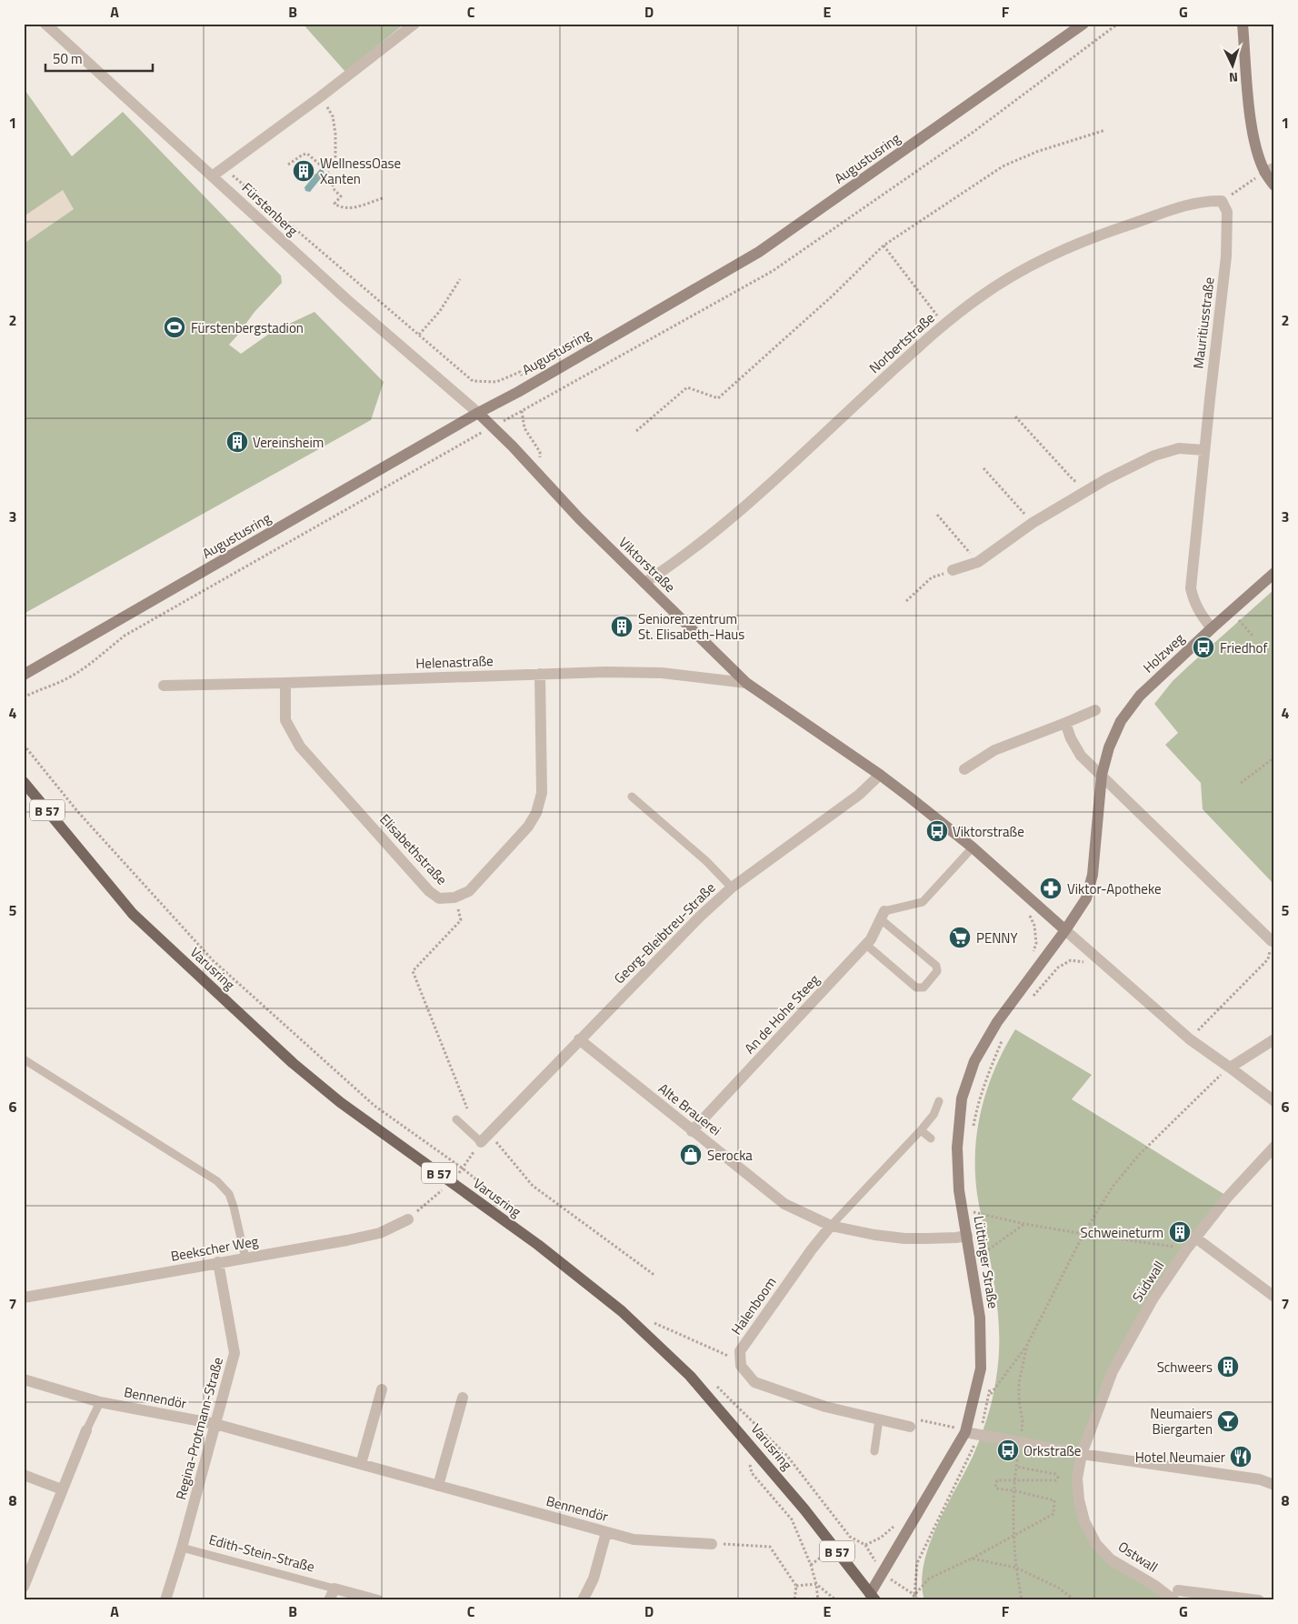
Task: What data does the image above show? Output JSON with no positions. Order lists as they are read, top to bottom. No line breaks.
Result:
{"streets":{"main road":["B 57","Varusring"],"street":["Augustusring","Fürstenberg","Mauritiusstraße","Norbertstraße","Viktorstraße","Holzweg","Helenastraße","Elisabethstraße","Georg-Bleibtreu-Straße","An de Hohe Steeg","Alte Brauerei","Beekscher Weg","Lüttinger Straße","Südwall","Halenboom","Bennendör","Regina-Protmann-Straße","Edith-Stein-Straße","Ostwall"]},"crossings":[["Augustusring","Fürstenberg"],["Augustusring","Viktorstraße"],["Fürstenberg","Viktorstraße"],["Mauritiusstraße","Norbertstraße"],["Mauritiusstraße","Holzweg"],["Norbertstraße","Viktorstraße"],["Viktorstraße","Holzweg"],["Viktorstraße","Helenastraße"],["Viktorstraße","Georg-Bleibtreu-Straße"],["Viktorstraße","Lüttinger Straße"],["Holzweg","Lüttinger Straße"],["Helenastraße","Elisabethstraße"],["Georg-Bleibtreu-Straße","Alte Brauerei"],["Varusring","Lüttinger Straße"],["An de Hohe Steeg","Alte Brauerei"],["Alte Brauerei","Lüttinger Straße"],["Alte Brauerei","Halenboom"],["Beekscher Weg","Regina-Protmann-Straße"],["Südwall","Ostwall"],["Bennendör","Regina-Protmann-Straße"],["Regina-Protmann-Straße","Edith-Stein-Straße"]],"places":{"building":["WellnessOase Xanten","Vereinsheim","Seniorenzentrum St. Elisabeth-Haus","Schweineturm","Schweers"],"sports":["Fürstenbergstadion"],"bus stop":["Friedhof","Viktorstraße","Orkstraße"],"pharmacy":["Viktor-Apotheke"],"supermarket":["PENNY"],"shop":["Serocka"],"bar":["Neumaiers Biergarten"],"restaurant":["Hotel Neumaier"]},"scale_bar":"50 m","north":"bottom","grid":{"columns":["A","B","C","D","E","F","G"],"rows":["1","2","3","4","5","6","7","8"]}}
